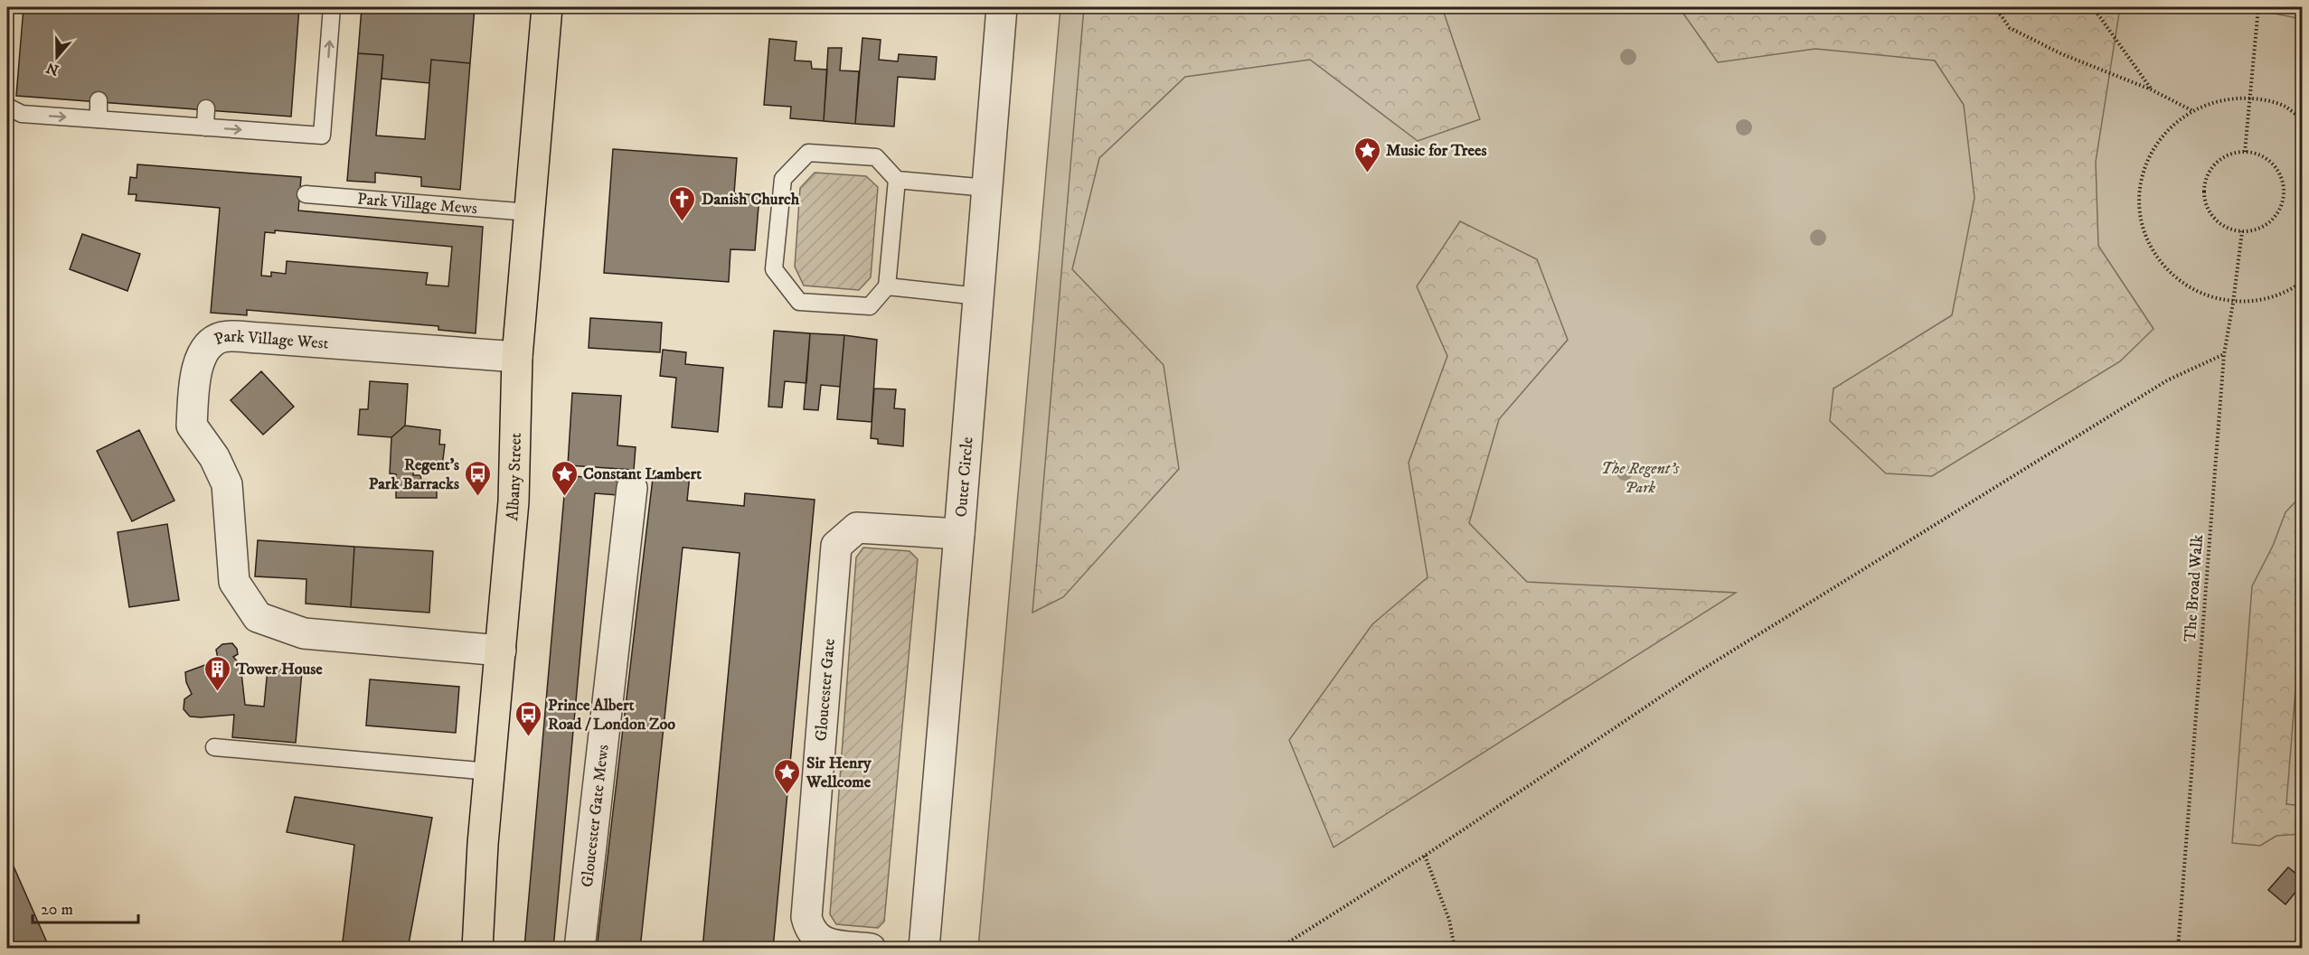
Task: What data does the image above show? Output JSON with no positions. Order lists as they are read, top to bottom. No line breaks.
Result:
{"streets":{"main road":["Albany Street"],"street":["Park Village West","Outer Circle","Gloucester Gate","Gloucester Gate Mews"],"lane":["Park Village Mews"],"path":["The Broad Walk"]},"crossings":[["Park Village Mews","Albany Street"],["Park Village West","Albany Street"],["Outer Circle","Gloucester Gate"]],"parks":["The Regent's Park"],"places":{"place":["Music for Trees","Constant Lambert","Sir Henry Wellcome"],"church":["Danish Church"],"bus stop":["Regent's Park Barracks","Prince Albert Road / London Zoo"],"building":["Tower House"]},"scale_bar":"20 m","north":"bottom"}
